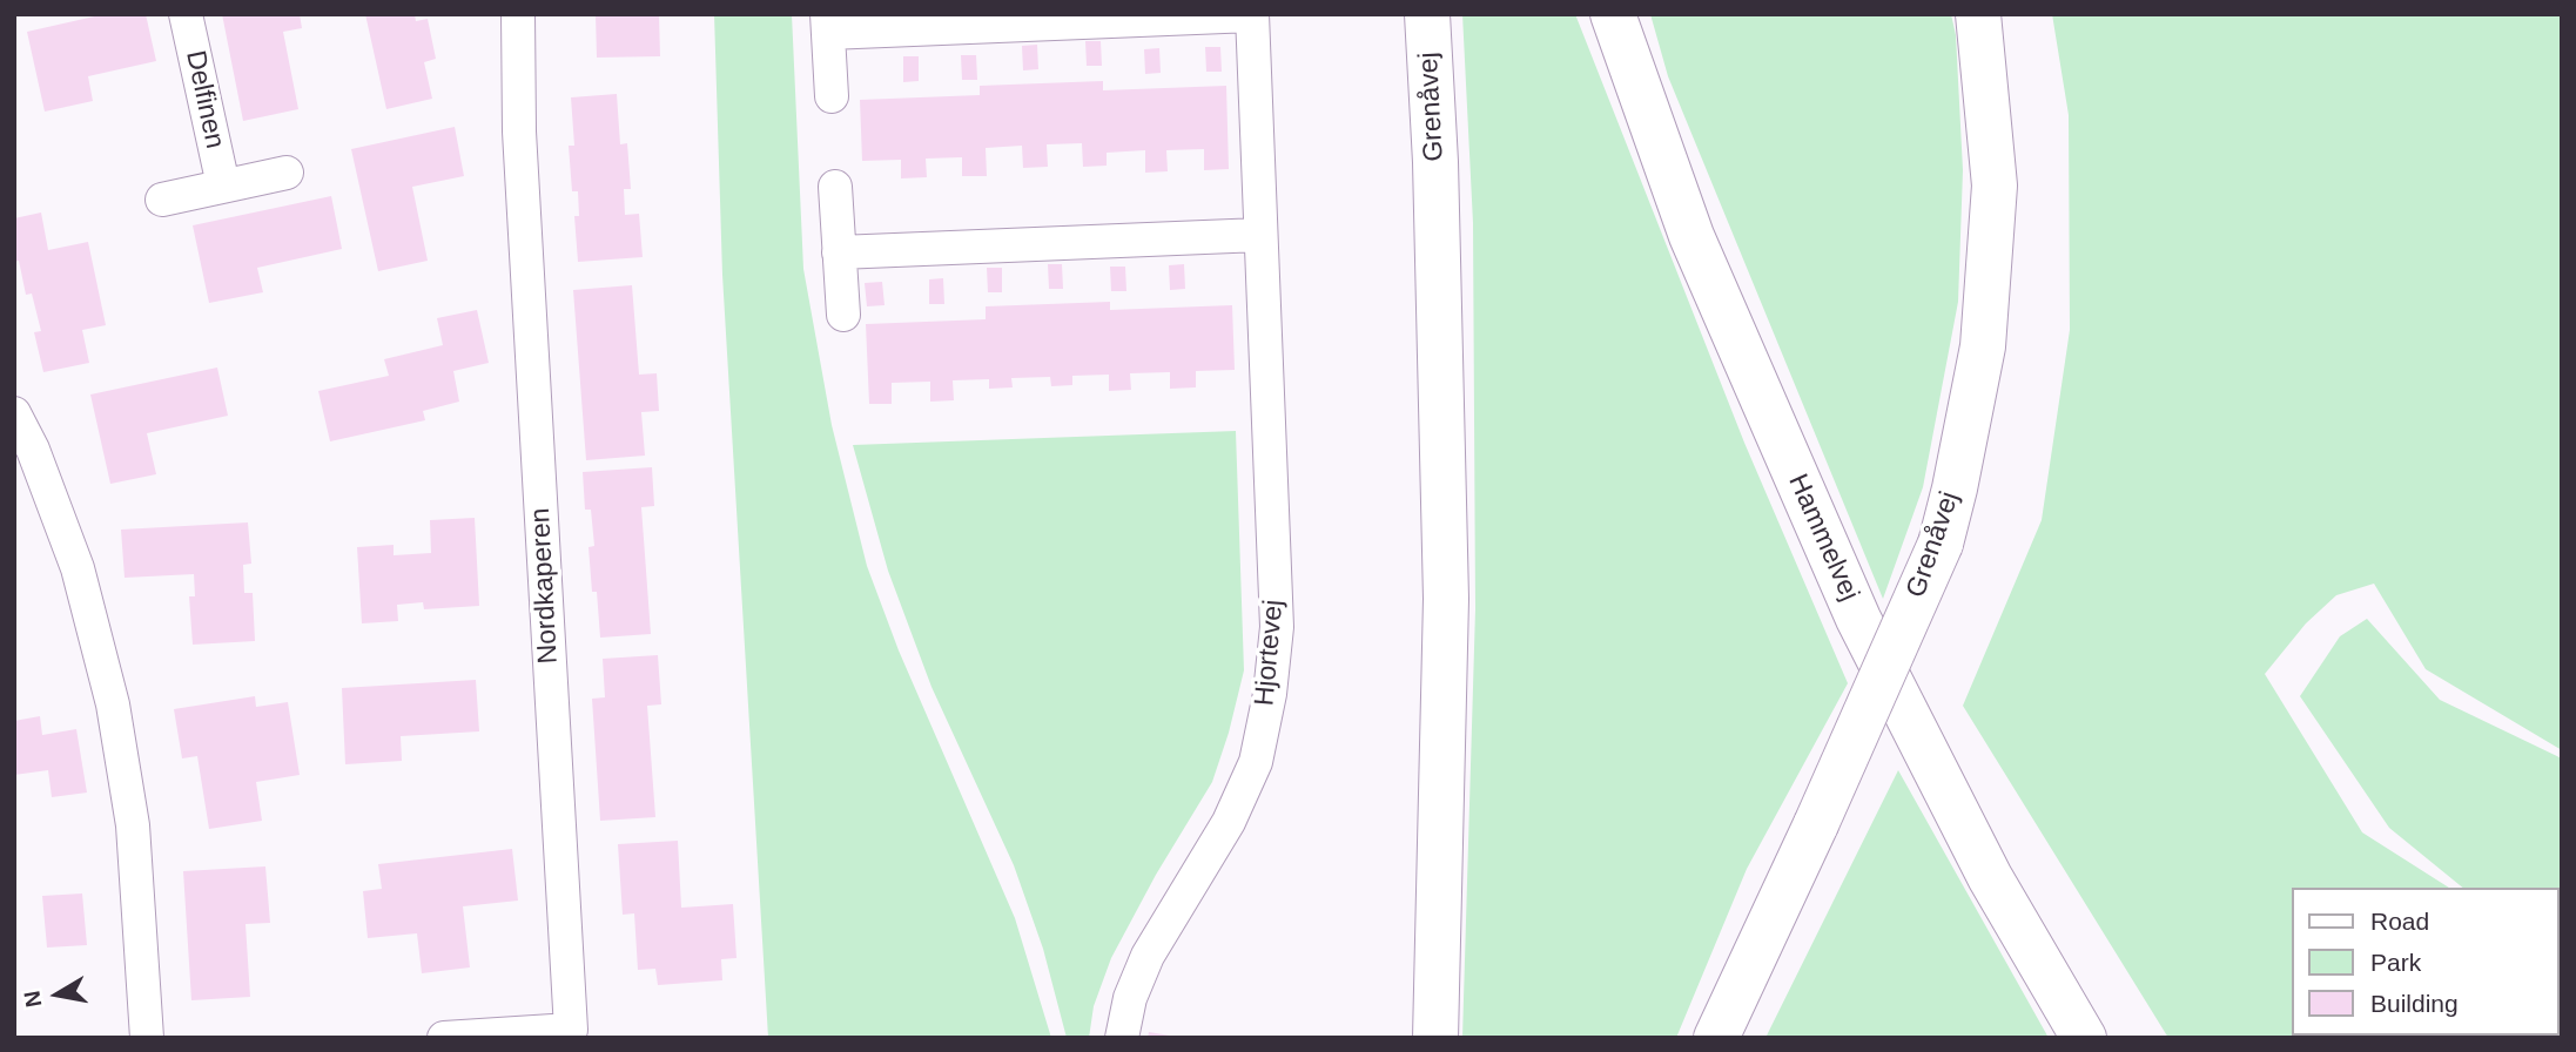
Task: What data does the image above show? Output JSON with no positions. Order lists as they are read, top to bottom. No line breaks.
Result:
{"streets":{"main road":["Grenåvej","Hammelvej"],"street":["Delfinen","Nordkaperen","Hjortevej"]},"legend":["Road","Park","Building"],"north":"left"}
